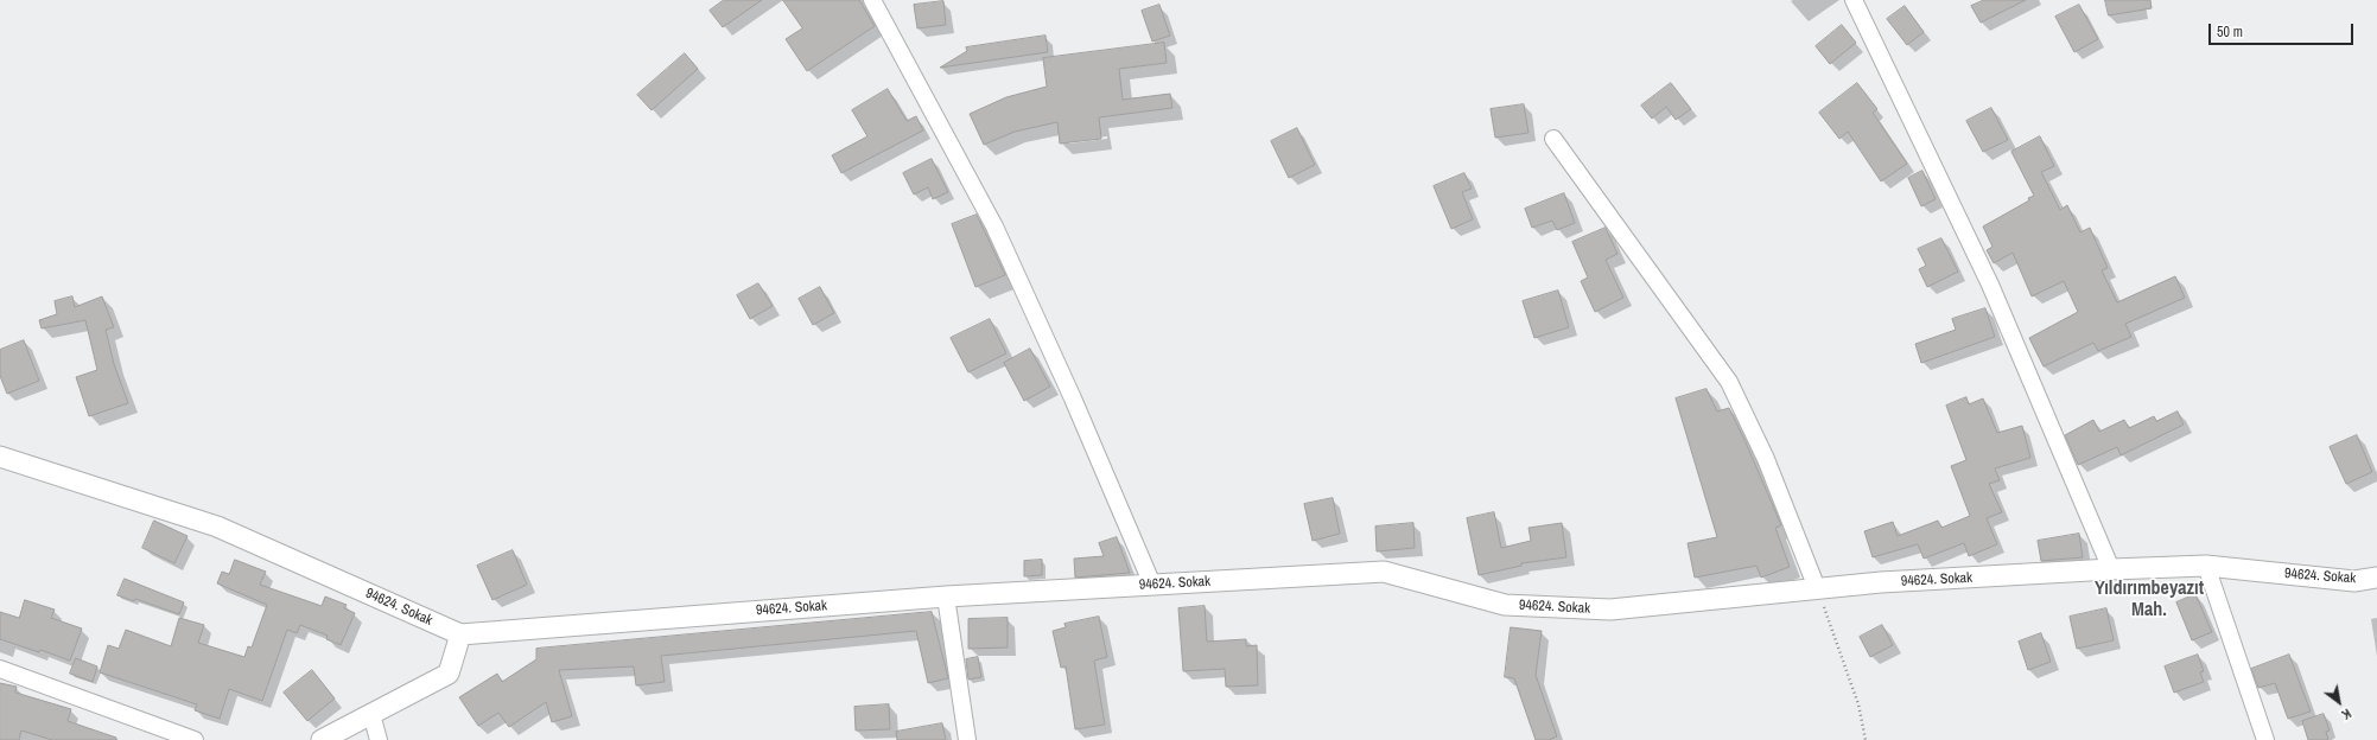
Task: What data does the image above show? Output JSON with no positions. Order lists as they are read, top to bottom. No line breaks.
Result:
{"streets":{"street":["94624. Sokak"]},"districts":["Yıldırımbeyazıt Mah."],"scale_bar":"50 m","north":"bottom right"}
